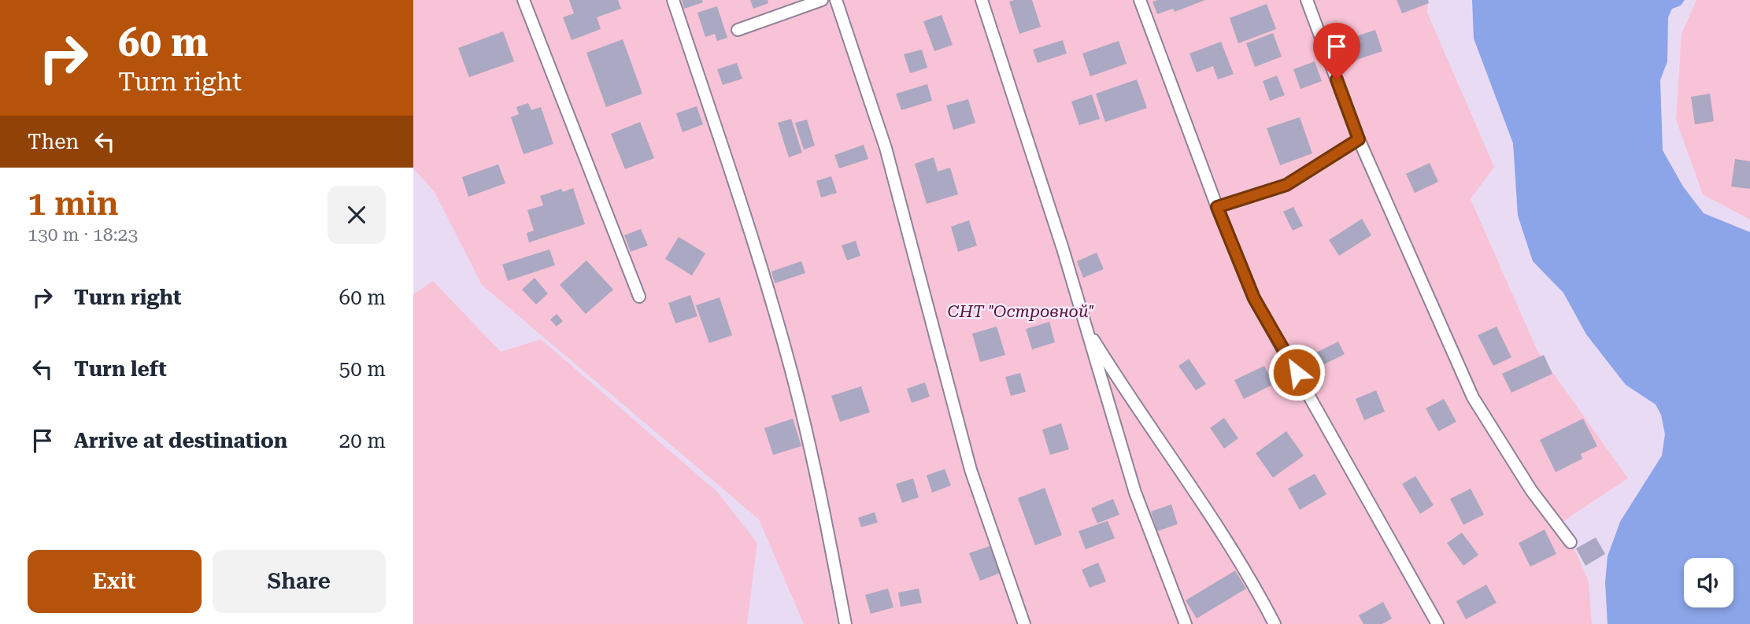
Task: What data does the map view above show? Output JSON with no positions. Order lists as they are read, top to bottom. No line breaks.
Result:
{"parks":["СНТ \"Островной\""],"page":{"turn":["60 m","Turn right"],"then":"Then","heading":["1 min","130 m · 18:23"],"list":[{"name":"Turn right","value":"60 m"},{"name":"Turn left","value":"50 m"},{"name":"Arrive at destination","value":"20 m"}],"buttons":["Exit","Share"]}}
